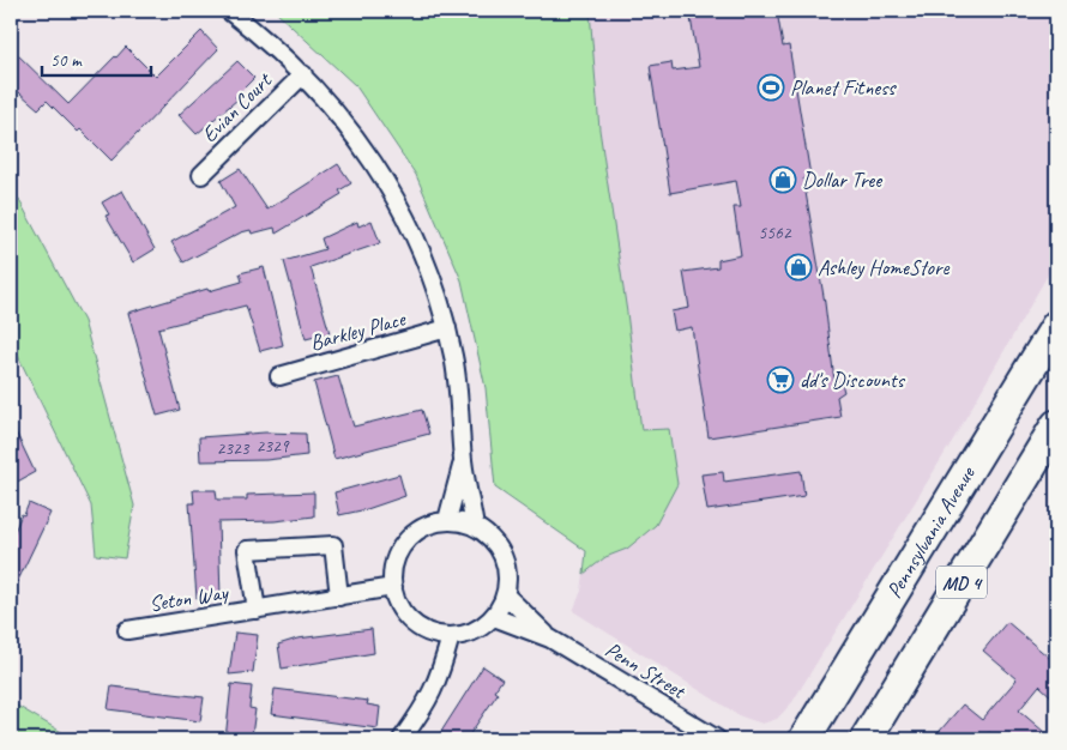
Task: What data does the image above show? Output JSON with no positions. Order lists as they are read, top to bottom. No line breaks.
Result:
{"streets":{"highway":["Pennsylvania Avenue","MD 4"],"street":["Evian Court","Barkley Place","Seton Way","Penn Street"]},"crossings":[["Seton Way","Penn Street"]],"places":{"sports":["Planet Fitness"],"shop":["Dollar Tree","Ashley HomeStore"],"supermarket":["dd's Discounts"]},"house_numbers":["5562","2329","2323"],"scale_bar":"50 m"}
